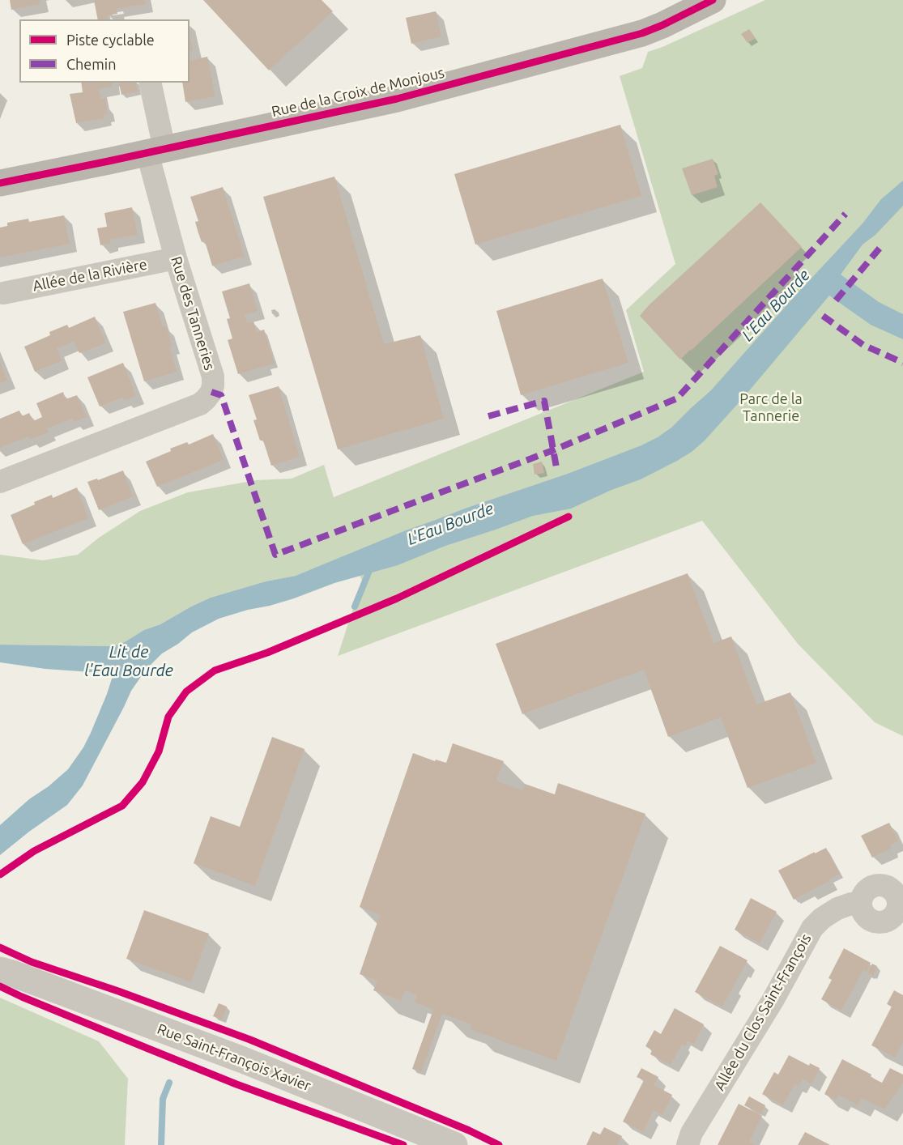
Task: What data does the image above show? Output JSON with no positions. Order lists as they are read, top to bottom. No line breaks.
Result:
{"streets":{"main road":["Rue de la Croix de Monjous"],"street":["Allée de la Rivière","Rue des Tanneries","Allée du Clos Saint-François","Rue Saint-François Xavier"]},"crossings":[["Rue de la Croix de Monjous","Rue des Tanneries"],["Allée de la Rivière","Rue des Tanneries"]],"water":["L'Eau Bourde","Lit de l'Eau Bourde"],"parks":["Parc de la Tannerie"],"legend":["Piste cyclable","Chemin"]}
